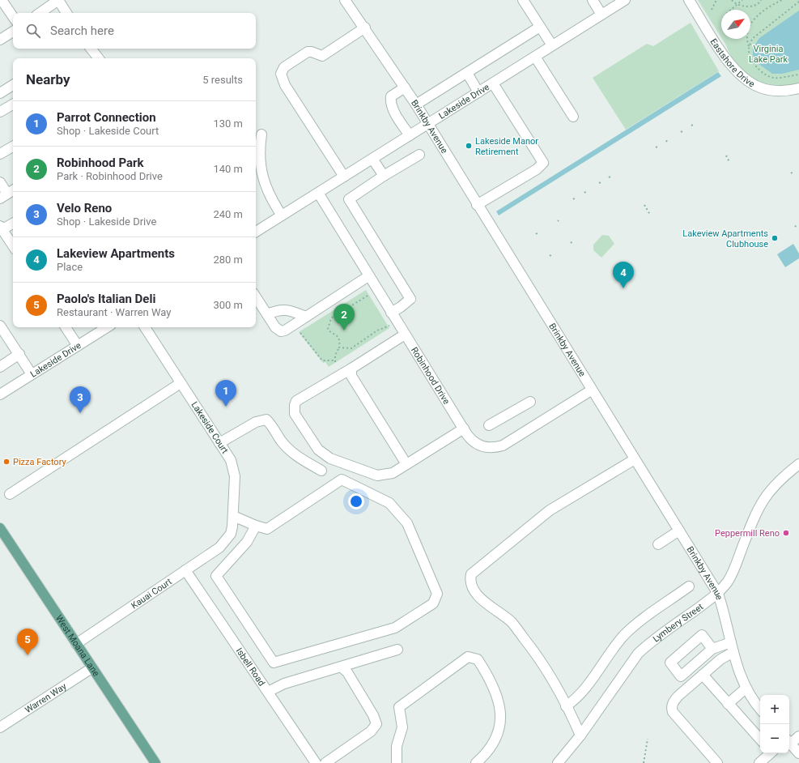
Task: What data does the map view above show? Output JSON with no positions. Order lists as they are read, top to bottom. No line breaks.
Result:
{"streets":{"main road":["West Moana Lane"],"street":["Eastshore Drive","Lakeside Drive","Brinkby Avenue","Robinhood Drive","Lakeside Court","Kauai Court","Lymbery Street","Isbell Road","Warren Way"]},"crossings":[["Lakeside Drive","Brinkby Avenue"],["Lakeside Drive","Robinhood Drive"],["Brinkby Avenue","Robinhood Drive"],["Brinkby Avenue","Lymbery Street"],["Lakeside Court","Kauai Court"],["Kauai Court","West Moana Lane"],["Kauai Court","Isbell Road"],["West Moana Lane","Warren Way"]],"parks":["Virginia Lake Park"],"places":["Lakeside Manor Retirement","Lakeview Apartments Clubhouse","Pizza Factory","Peppermill Reno"],"north":"top right","page":{"search":"Search here","heading":["Nearby","5 results"],"list":[{"mark":"1","name":"Parrot Connection","note":"Shop · Lakeside Court","value":"130 m"},{"mark":"2","name":"Robinhood Park","note":"Park · Robinhood Drive","value":"140 m"},{"mark":"3","name":"Velo Reno","note":"Shop · Lakeside Drive","value":"240 m"},{"mark":"4","name":"Lakeview Apartments","note":"Place","value":"280 m"},{"mark":"5","name":"Paolo's Italian Deli","note":"Restaurant · Warren Way","value":"300 m"}],"pins":["4","2","1","3","5"],"map_buttons":["+","−"]}}
